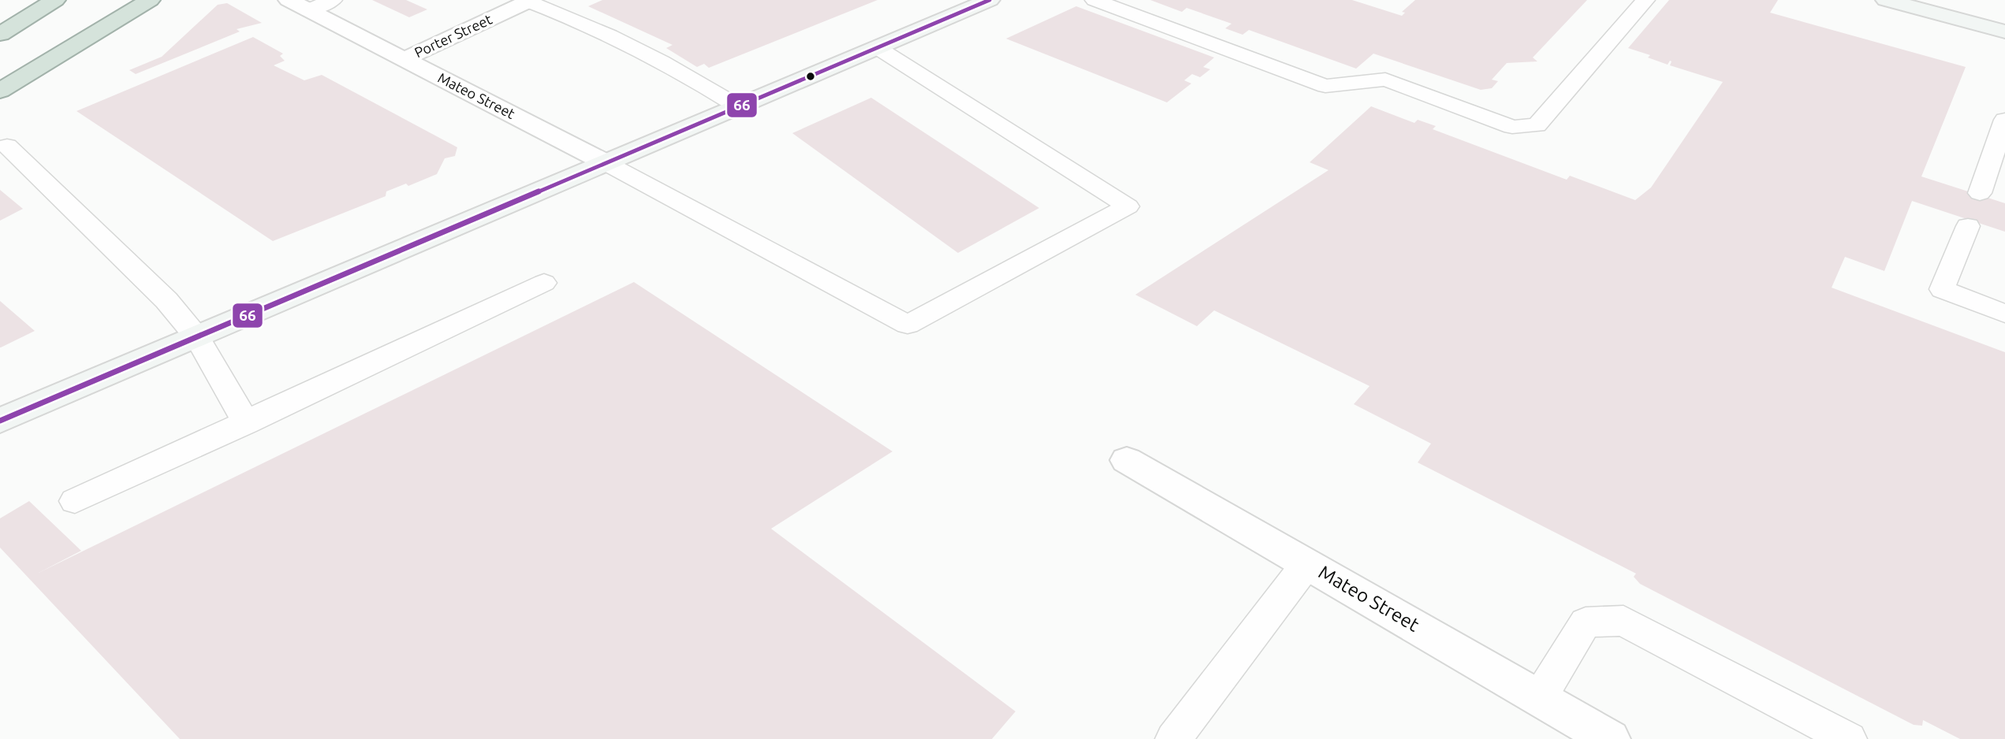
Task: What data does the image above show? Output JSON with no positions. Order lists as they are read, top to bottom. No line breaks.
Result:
{"streets":{"street":["Porter Street","Mateo Street"]},"crossings":[["Porter Street","Mateo Street"]],"lines":["transit line 66"]}
